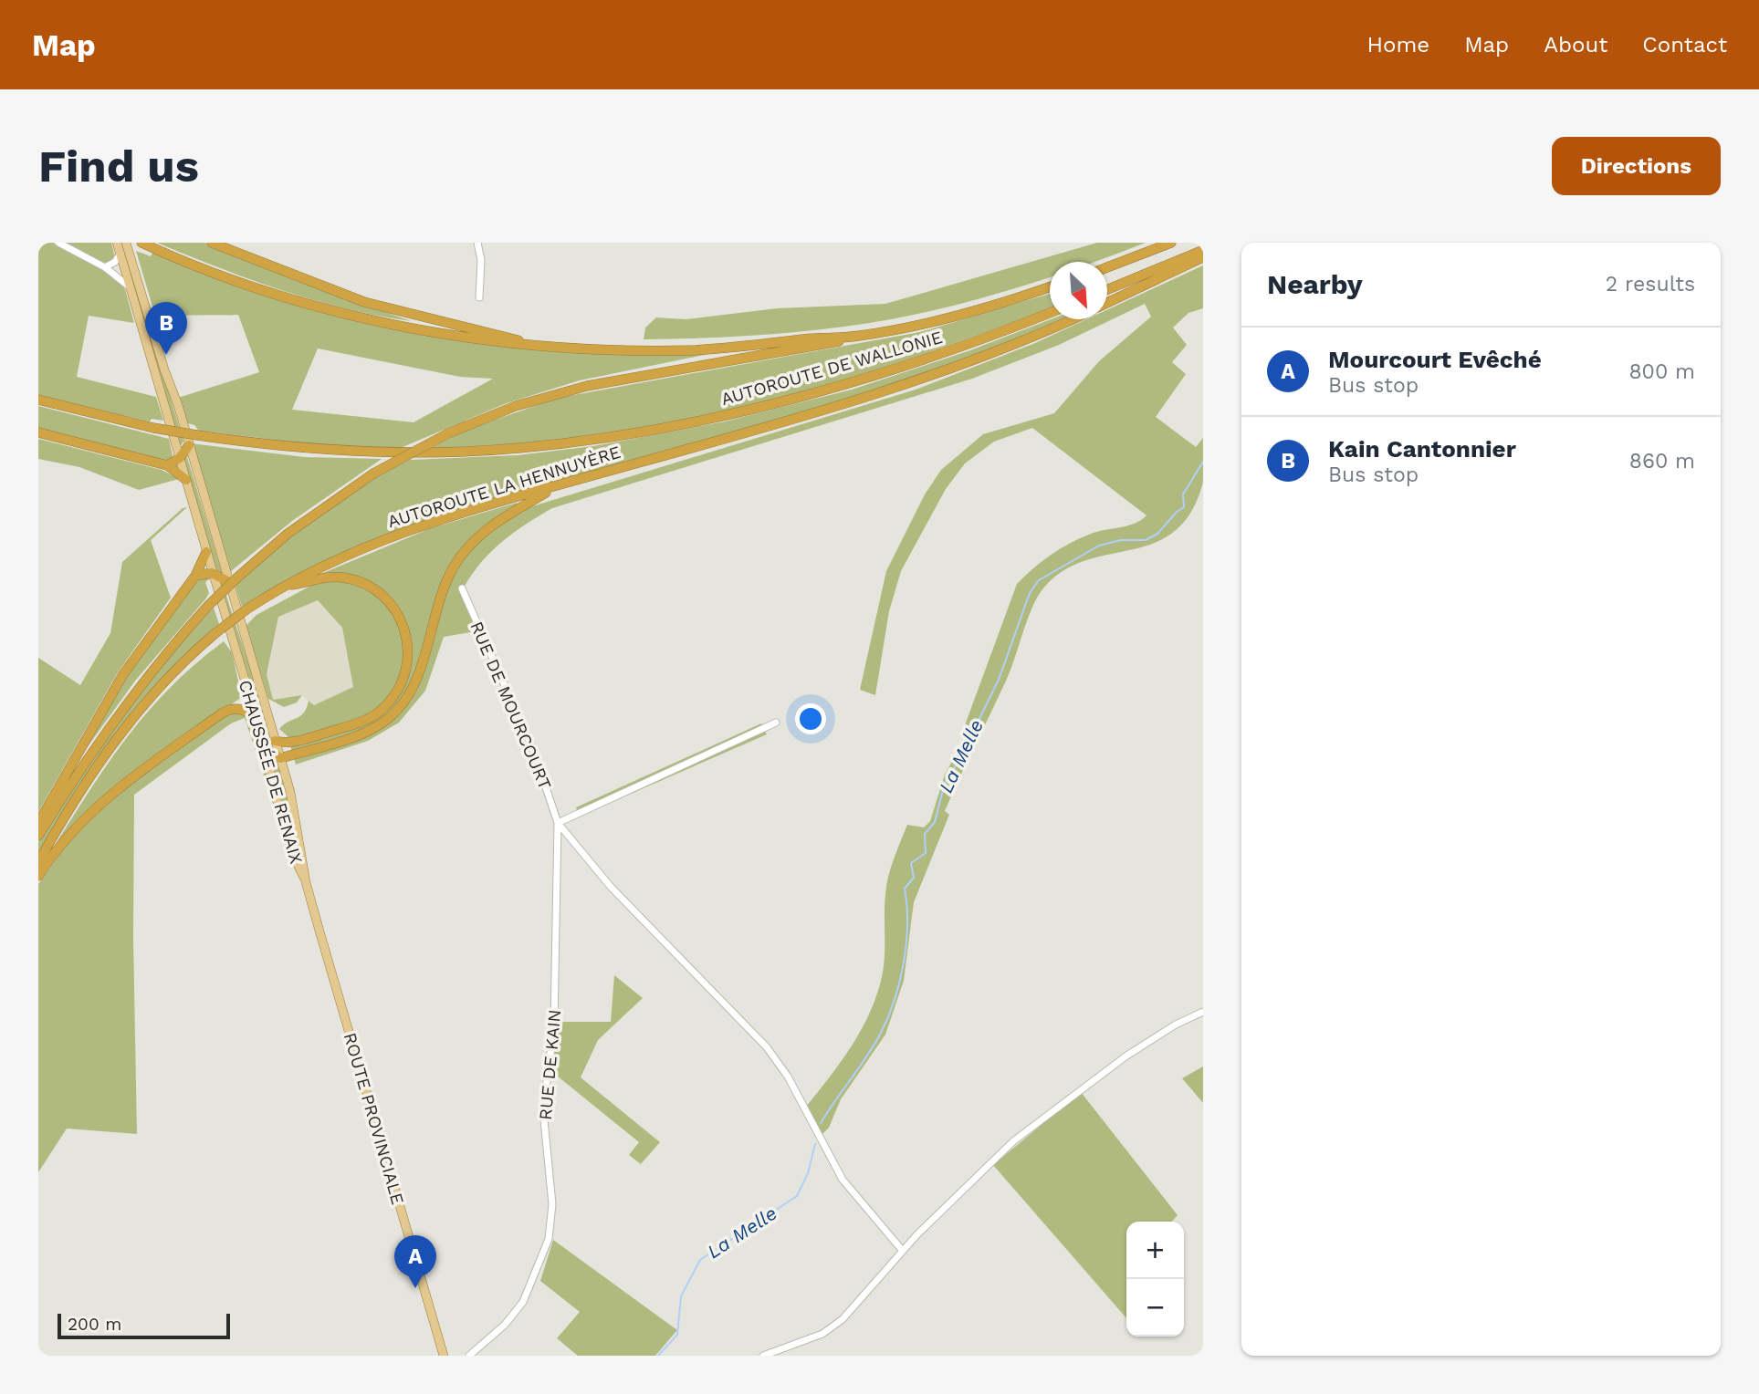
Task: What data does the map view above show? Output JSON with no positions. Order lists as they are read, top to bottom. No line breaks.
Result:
{"streets":{"highway":["AUTOROUTE DE WALLONIE","AUTOROUTE LA HENNUYÈRE"],"main road":["CHAUSSÉE DE RENAIX","ROUTE PROVINCIALE"],"street":["RUE DE MOURCOURT","RUE DE KAIN"]},"crossings":[["RUE DE MOURCOURT","RUE DE KAIN"],["CHAUSSÉE DE RENAIX","ROUTE PROVINCIALE"]],"water":["La Melle"],"scale_bar":"200 m","north":"bottom right","page":{"header":"Map","nav":["Home","Map","About","Contact"],"buttons":"Directions","title":"Find us","heading":["Nearby","2 results"],"pins":["B","A"],"list":[{"mark":"A","name":"Mourcourt Evêché","note":"Bus stop","value":"800 m"},{"mark":"B","name":"Kain Cantonnier","note":"Bus stop","value":"860 m"}],"map_buttons":["+","−"],"scale":"200 m"}}
